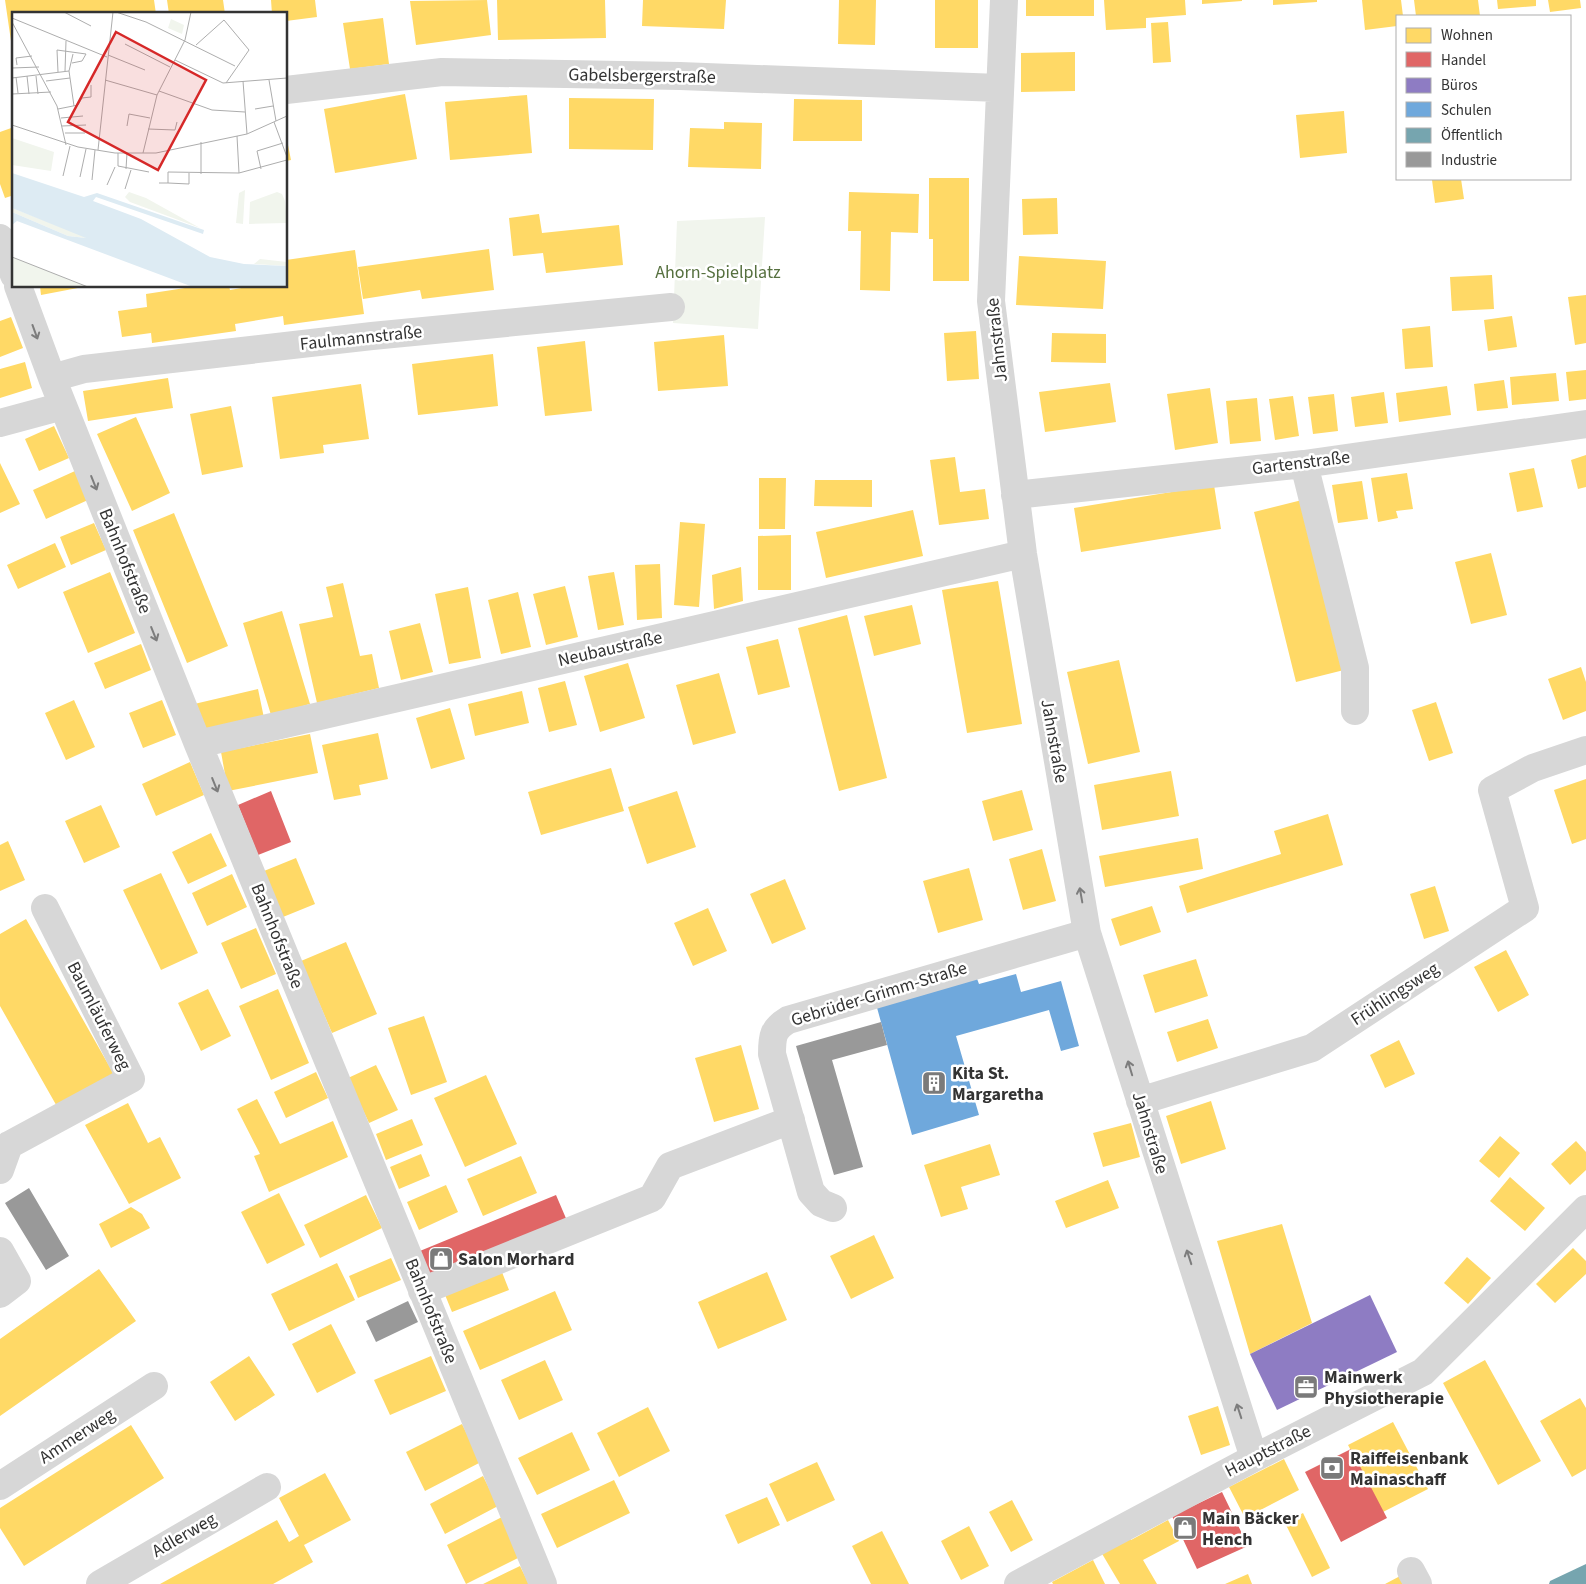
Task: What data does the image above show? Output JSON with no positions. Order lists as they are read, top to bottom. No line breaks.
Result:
{"streets":{"street":["Gabelsbergerstraße","Faulmannstraße","Jahnstraße","Gartenstraße","Bahnhofstraße","Neubaustraße","Gebrüder-Grimm-Straße","Frühlingsweg","Baumläuferweg","Ammerweg","Hauptstraße","Adlerweg"]},"crossings":[["Gabelsbergerstraße","Jahnstraße"],["Faulmannstraße","Bahnhofstraße"],["Jahnstraße","Gartenstraße"],["Jahnstraße","Neubaustraße"],["Jahnstraße","Gebrüder-Grimm-Straße"],["Jahnstraße","Frühlingsweg"],["Jahnstraße","Hauptstraße"],["Bahnhofstraße","Neubaustraße"]],"one_way":["Jahnstraße","Bahnhofstraße"],"parks":["Ahorn-Spielplatz"],"places":{"building":["Kita St. Margaretha"],"shop":["Salon Morhard","Main Bäcker Hench"],"office":["Mainwerk Physiotherapie"],"bank":["Raiffeisenbank Mainaschaff"]},"legend":["Wohnen","Handel","Büros","Schulen","Öffentlich","Industrie"]}
